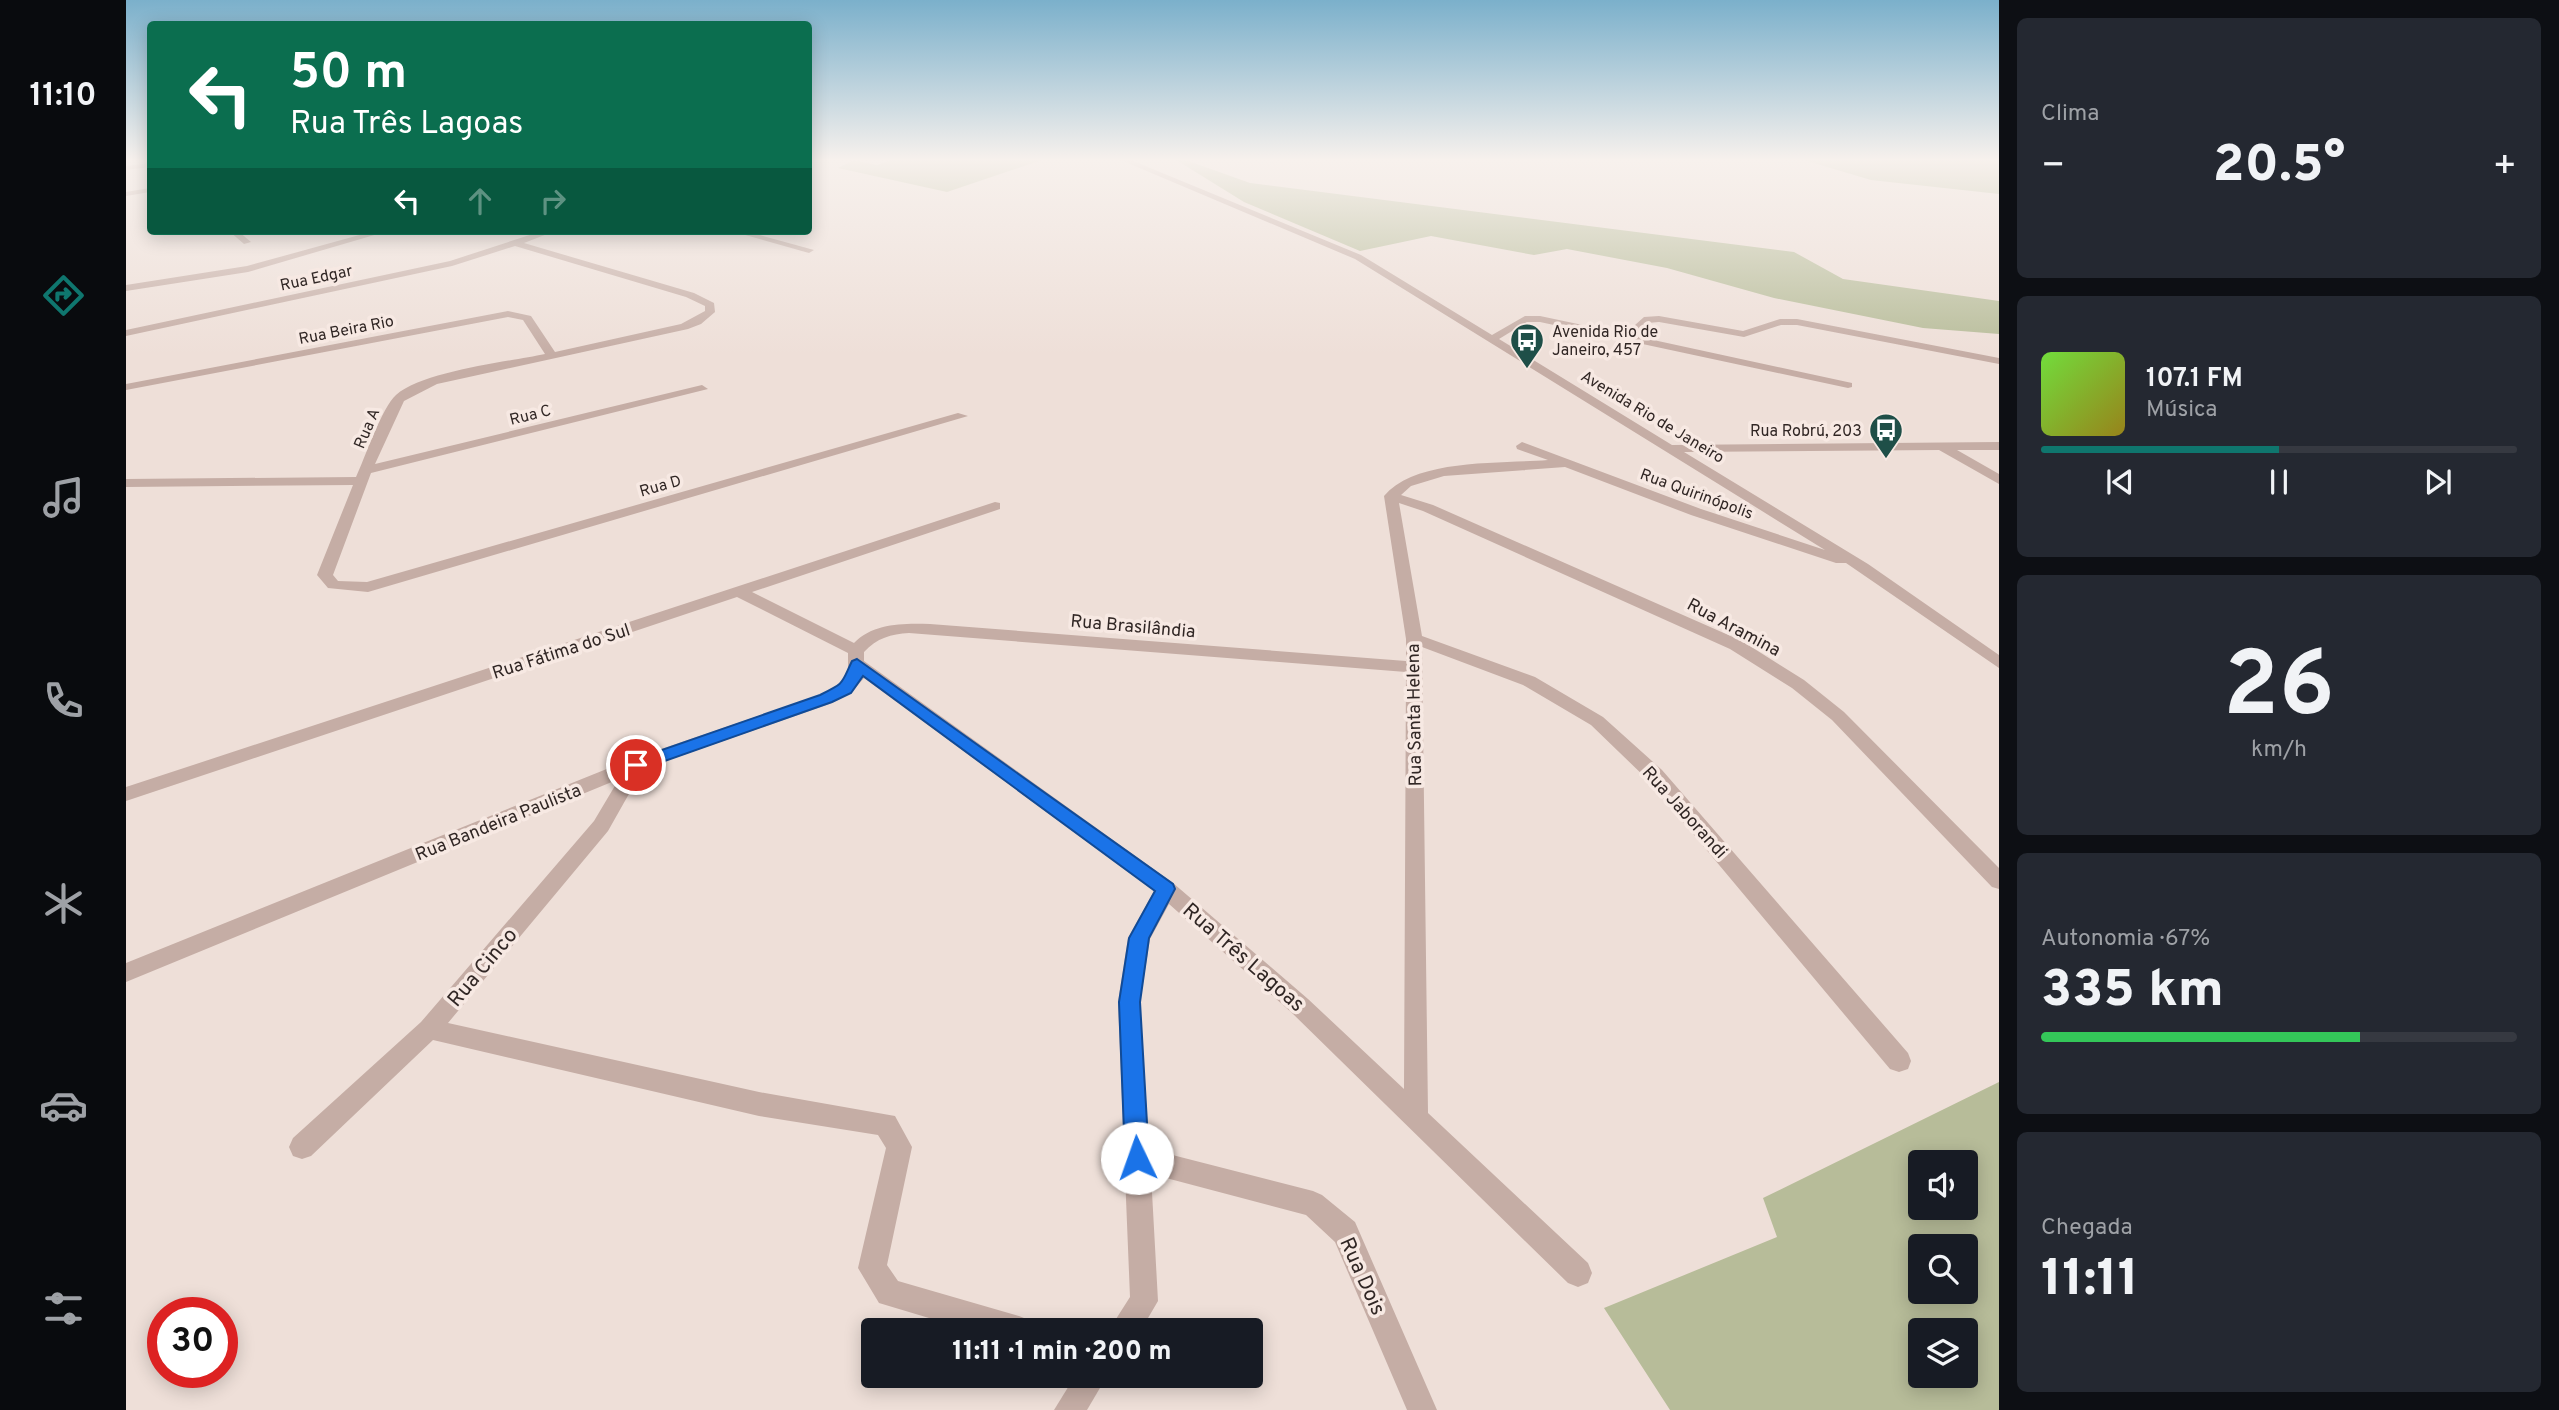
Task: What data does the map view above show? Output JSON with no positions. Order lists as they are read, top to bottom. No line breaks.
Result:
{"streets":{"street":["Rua Edgar","Rua Beira Rio","Rua C","Avenida Rio de Janeiro","Rua A","Rua D","Rua Quirinópolis","Rua Brasilândia","Rua Aramina","Rua Fátima do Sul","Rua Santa Helena","Rua Jaborandi","Rua Bandeira Paulista","Rua Três Lagoas","Rua Cinco","Rua Dois"]},"crossings":[["Rua Edgar","Rua A"],["Rua Beira Rio","Rua A"],["Rua C","Rua A"],["Avenida Rio de Janeiro","Rua Quirinópolis"],["Rua A","Rua D"],["Rua Brasilândia","Rua Santa Helena"],["Rua Brasilândia","Rua Bandeira Paulista"],["Rua Brasilândia","Rua Três Lagoas"],["Rua Aramina","Rua Santa Helena"],["Rua Fátima do Sul","Rua Três Lagoas"],["Rua Santa Helena","Rua Jaborandi"],["Rua Santa Helena","Rua Três Lagoas"],["Rua Bandeira Paulista","Rua Três Lagoas"],["Rua Bandeira Paulista","Rua Cinco"]],"places":{"bus stop":["Avenida Rio de Janeiro, 457","Rua Robrú, 203"]},"page":{"tabs":"11:10","tile":["Clima",["26","km/h"],["Autonomia · 67%","335 km"],["Chegada","11:11"]],"turn":["50 m","Rua Três Lagoas"],"heat":["−","20.5°","+"],"song":["107.1 FM","Música"],"limit":"30","trip":"11:11 · 1 min · 200 m"}}
